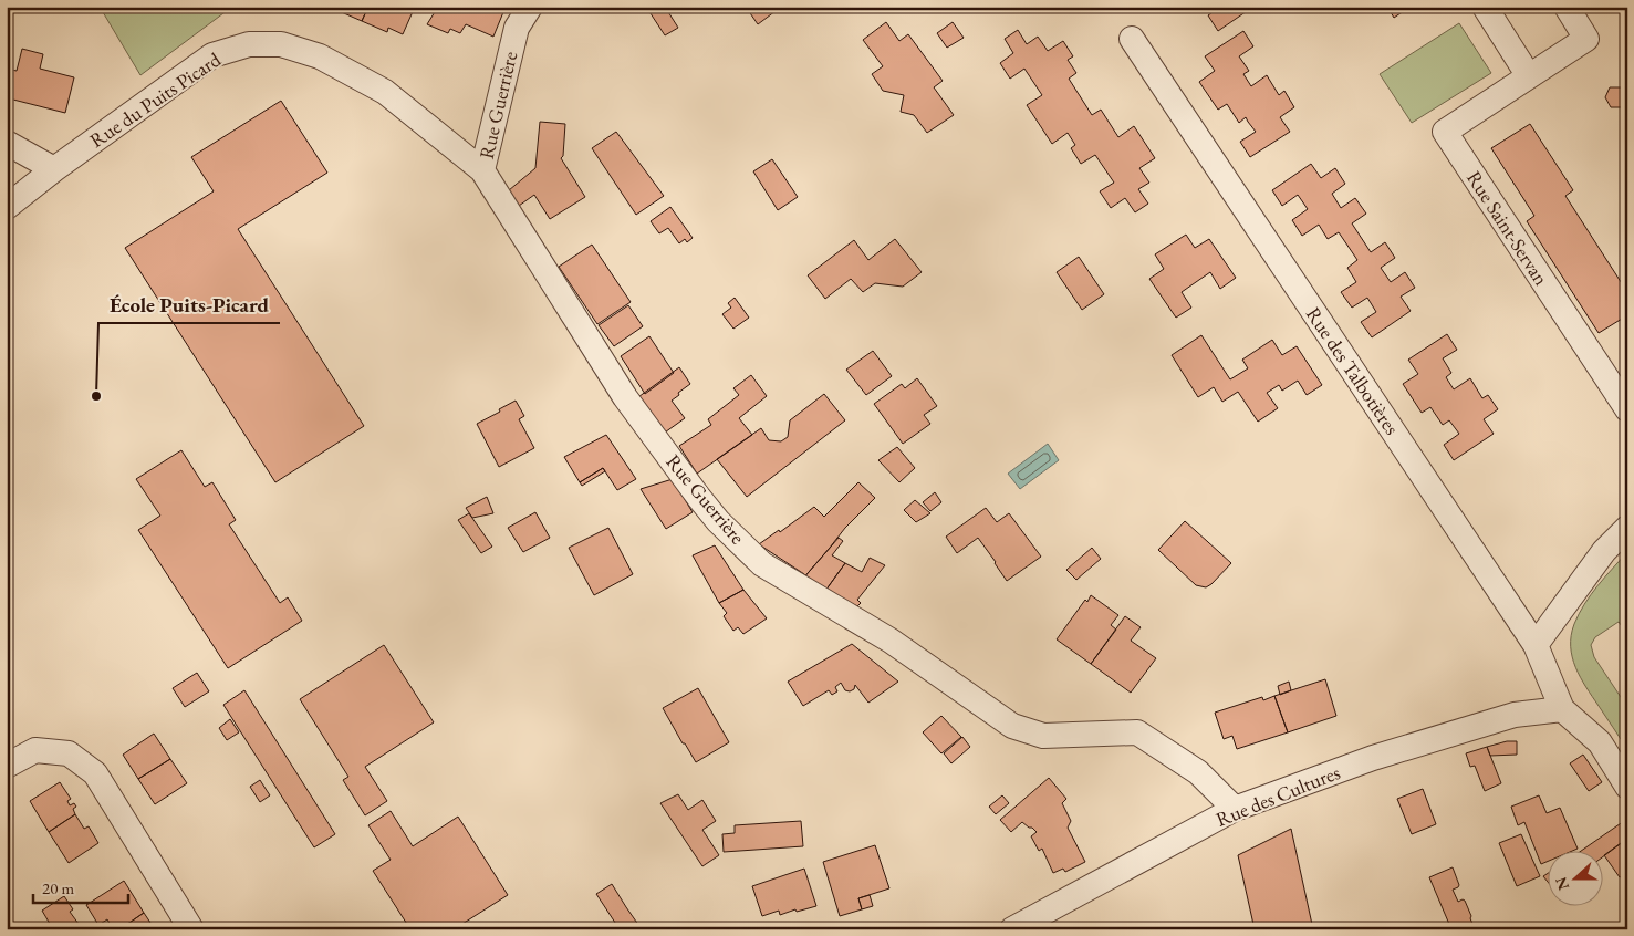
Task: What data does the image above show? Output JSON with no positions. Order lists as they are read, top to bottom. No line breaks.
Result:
{"streets":{"street":["Rue du Puits Picard","Rue Guerrière","Rue Saint-Servan","Rue des Talbotières","Rue des Cultures"]},"crossings":[["Rue du Puits Picard","Rue Guerrière"],["Rue Guerrière","Rue des Cultures"],["Rue des Talbotières","Rue des Cultures"]],"places":["École Puits-Picard"],"scale_bar":"20 m","north":"left"}
